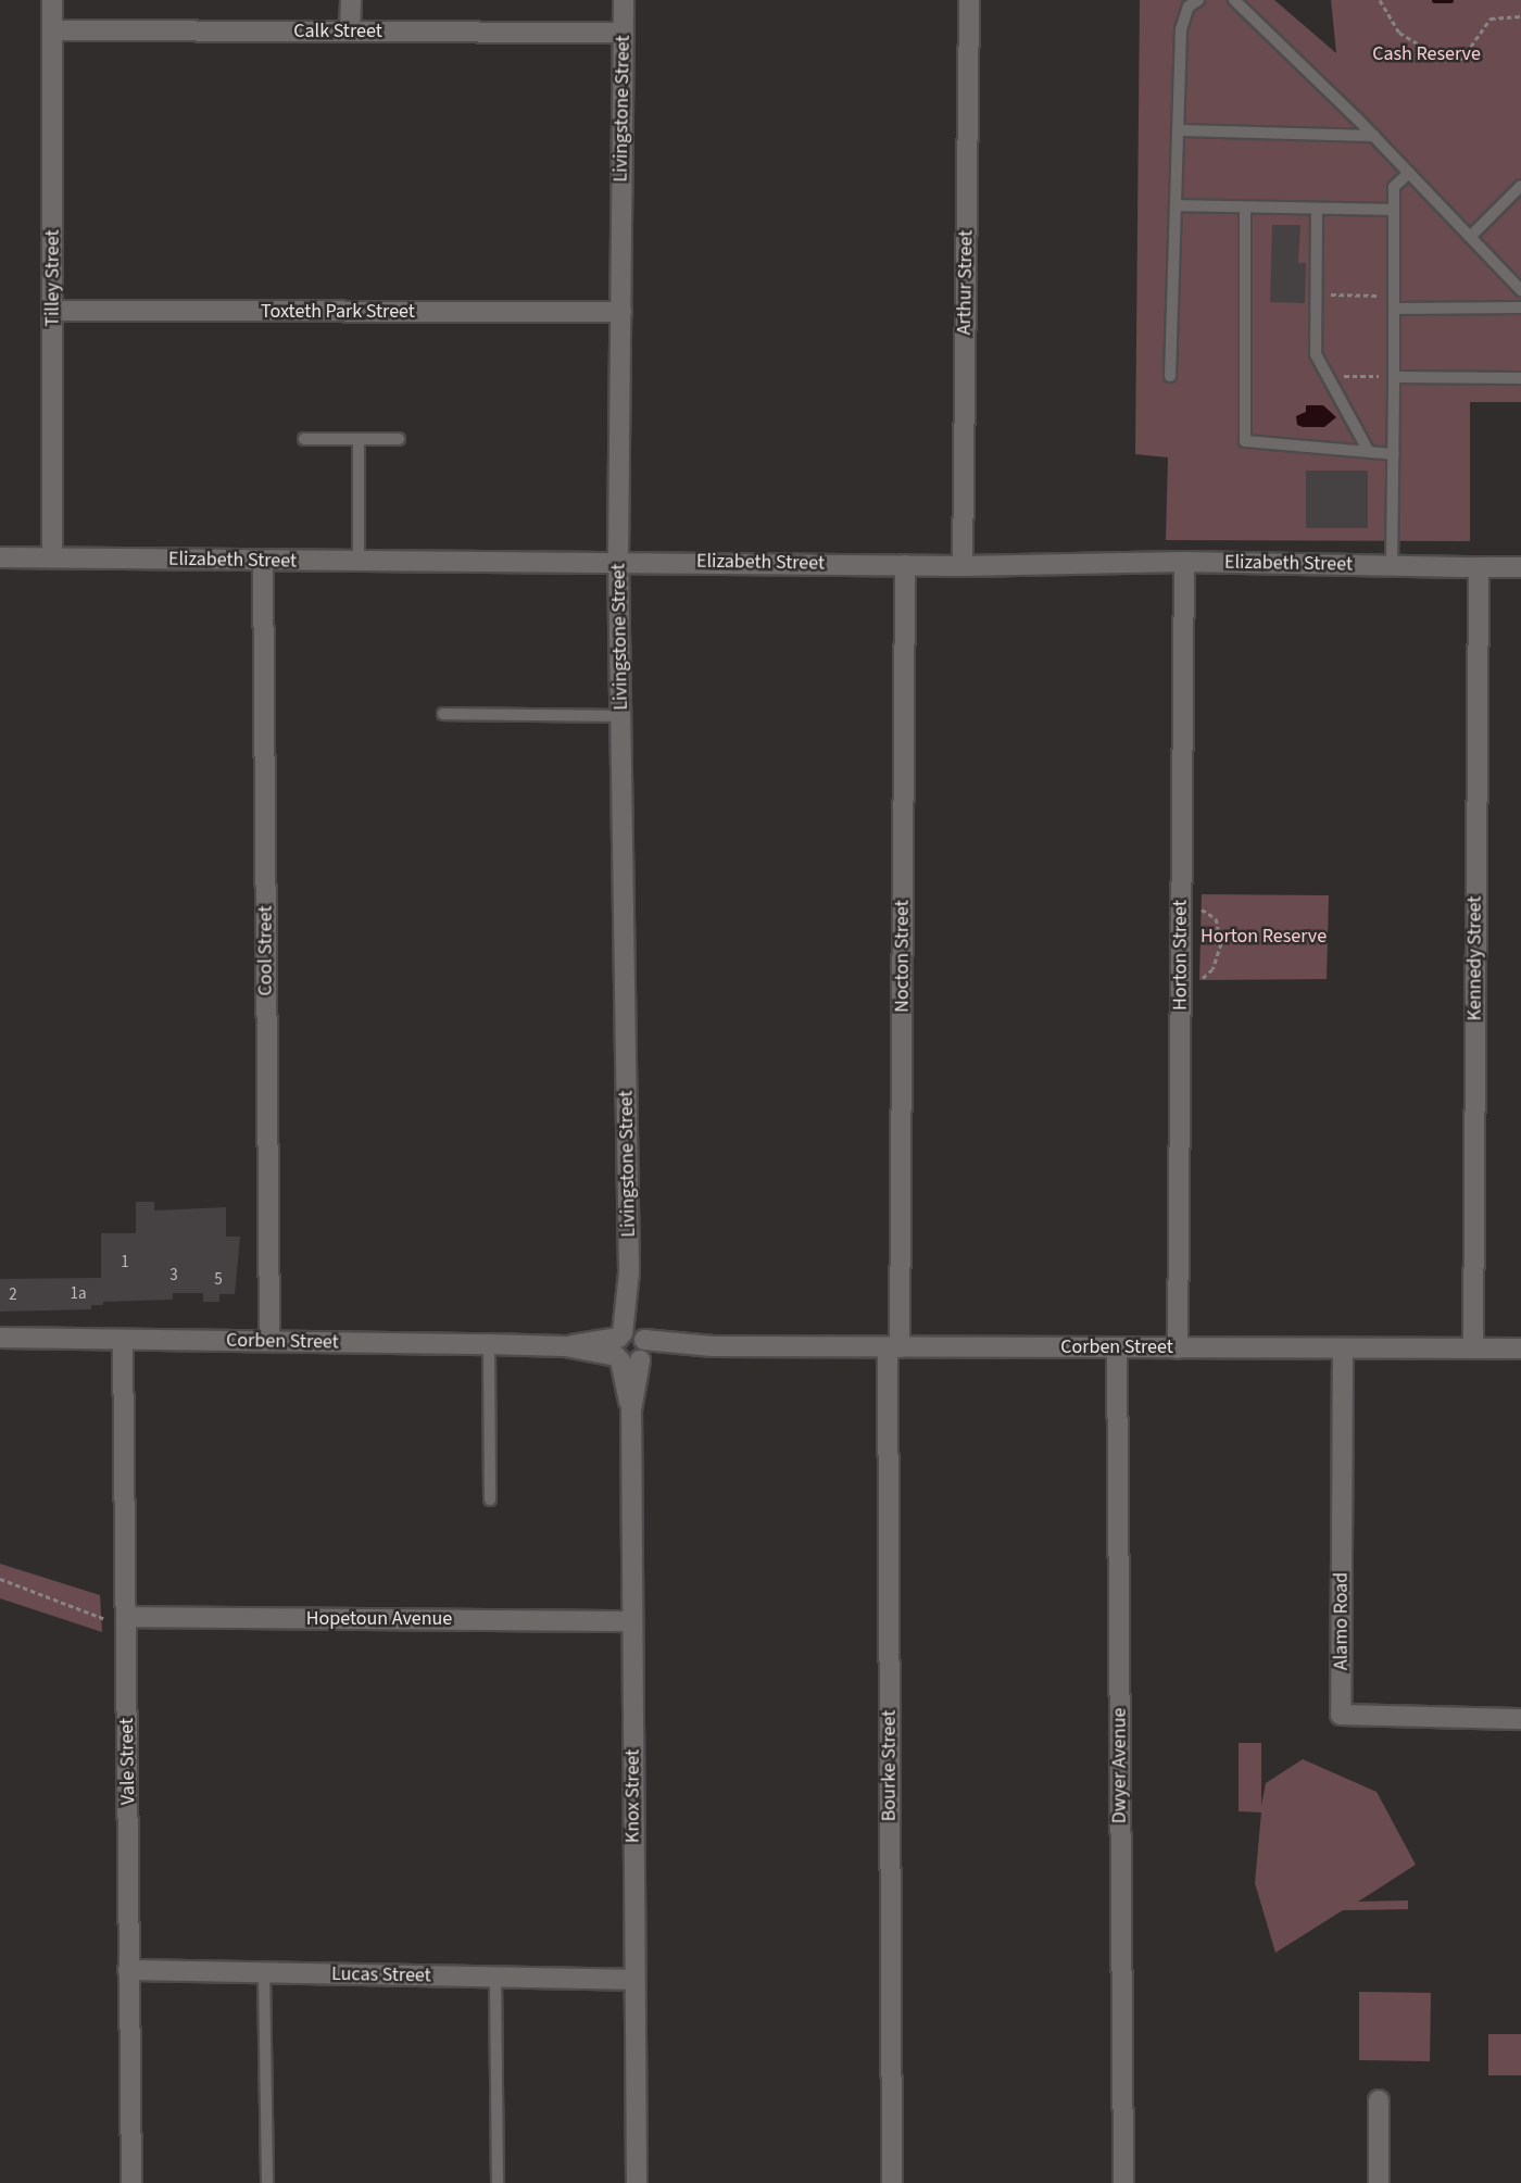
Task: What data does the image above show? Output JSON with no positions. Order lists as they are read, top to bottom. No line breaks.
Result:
{"streets":{"street":["Calk Street","Livingstone Street","Tilley Street","Arthur Street","Toxteth Park Street","Elizabeth Street","Cool Street","Horton Street","Nocton Street","Kennedy Street","Corben Street","Hopetoun Avenue","Alamo Road","Vale Street","Bourke Street","Dwyer Avenue","Knox Street","Lucas Street"]},"crossings":[["Calk Street","Livingstone Street"],["Calk Street","Tilley Street"],["Livingstone Street","Toxteth Park Street"],["Livingstone Street","Elizabeth Street"],["Livingstone Street","Corben Street"],["Livingstone Street","Knox Street"],["Tilley Street","Toxteth Park Street"],["Tilley Street","Elizabeth Street"],["Arthur Street","Elizabeth Street"],["Elizabeth Street","Cool Street"],["Elizabeth Street","Horton Street"],["Elizabeth Street","Nocton Street"],["Elizabeth Street","Kennedy Street"],["Cool Street","Corben Street"],["Horton Street","Corben Street"],["Nocton Street","Corben Street"],["Nocton Street","Bourke Street"],["Kennedy Street","Corben Street"],["Corben Street","Alamo Road"],["Corben Street","Vale Street"],["Corben Street","Bourke Street"],["Corben Street","Dwyer Avenue"],["Corben Street","Knox Street"],["Hopetoun Avenue","Vale Street"],["Hopetoun Avenue","Knox Street"],["Vale Street","Lucas Street"],["Knox Street","Lucas Street"]],"parks":["Cash Reserve","Horton Reserve"],"house_numbers":["1","3","5","1a","2"]}
